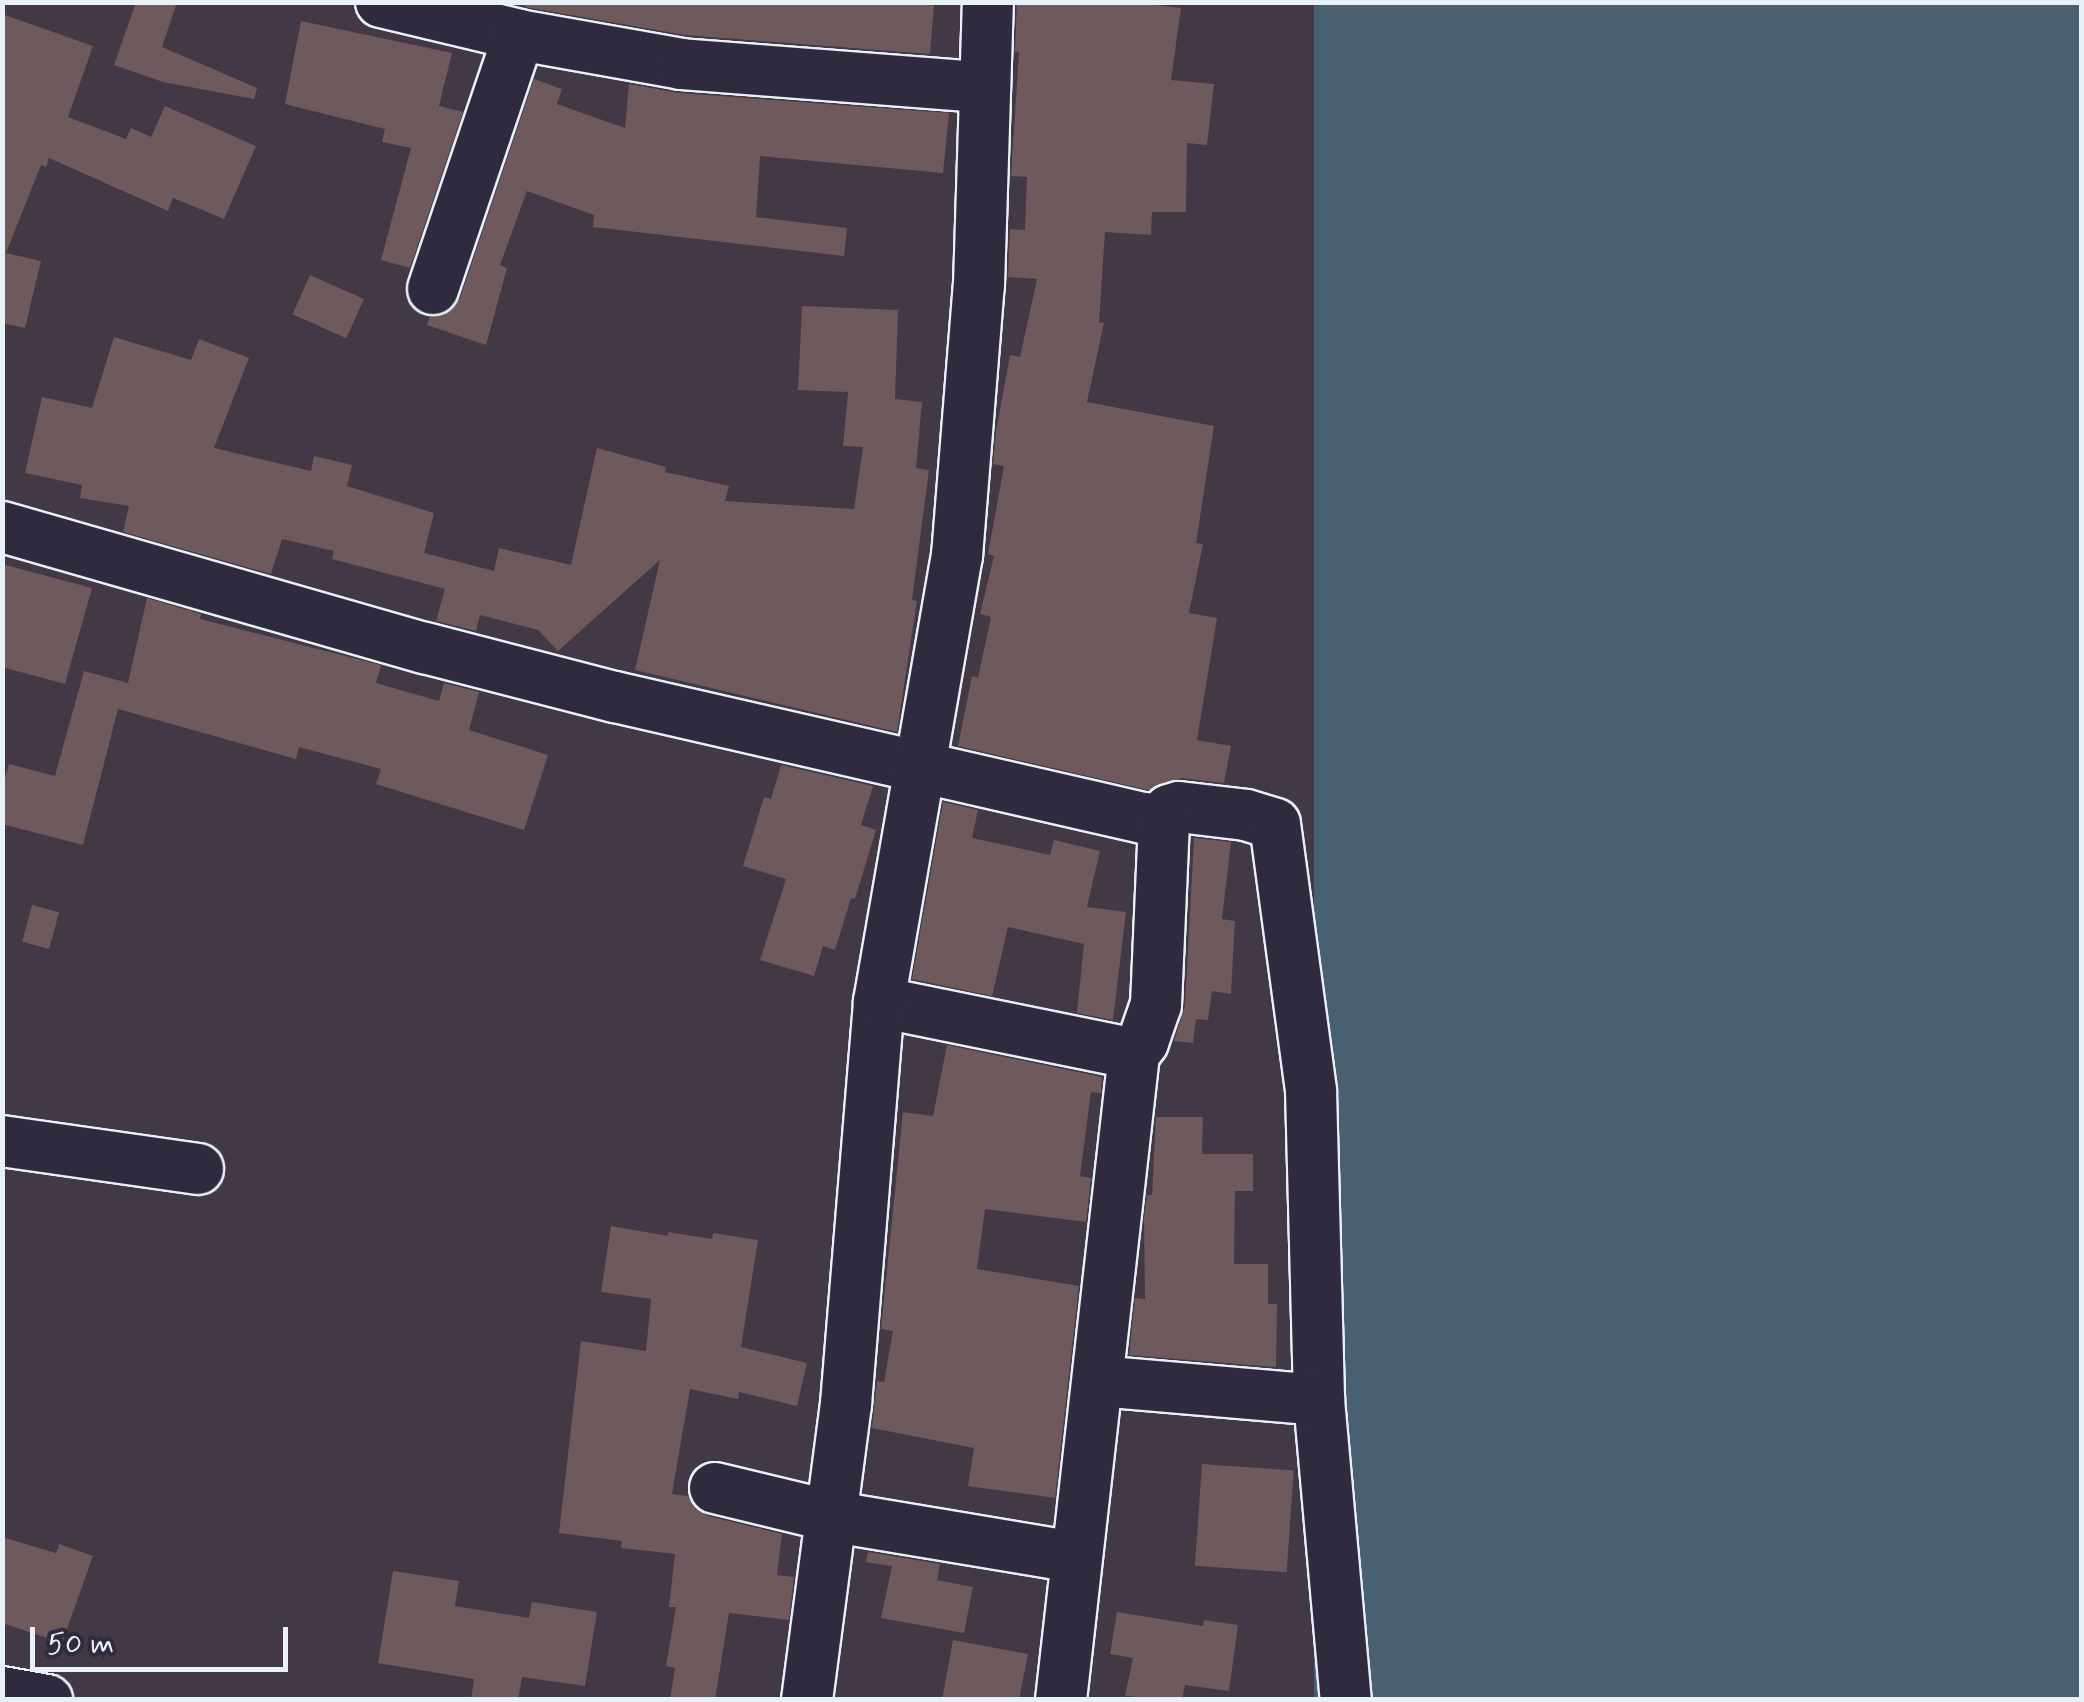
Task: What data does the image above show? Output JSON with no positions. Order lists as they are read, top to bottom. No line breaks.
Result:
{"scale_bar":"50 m"}
